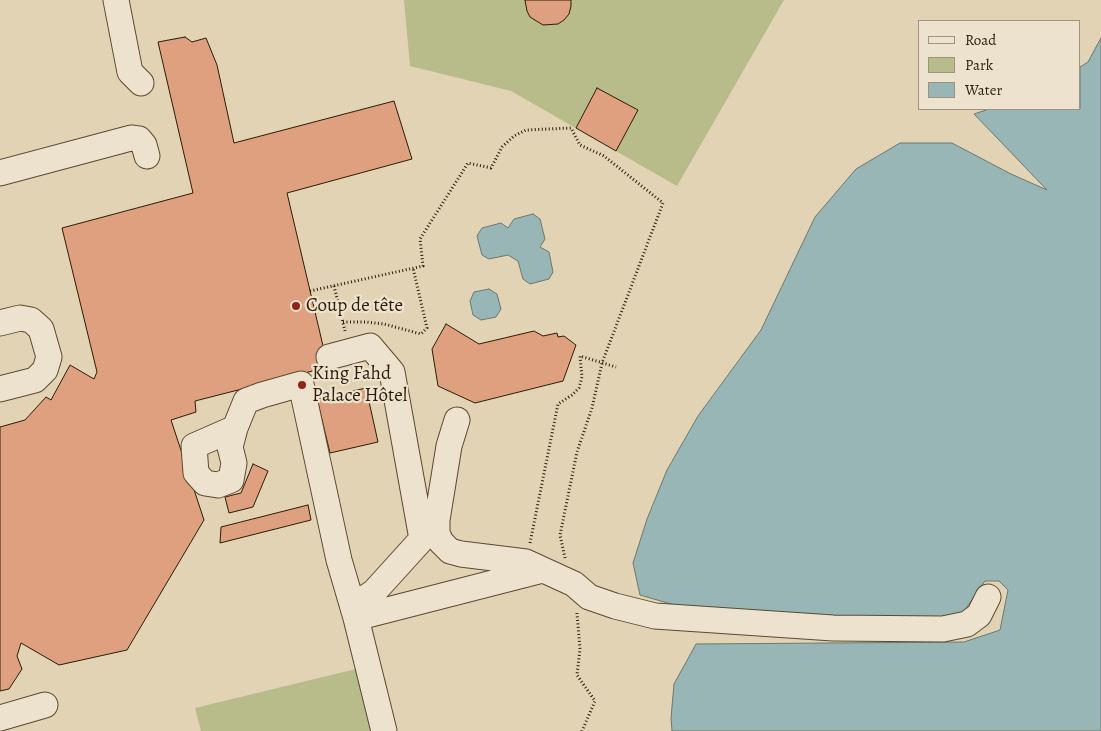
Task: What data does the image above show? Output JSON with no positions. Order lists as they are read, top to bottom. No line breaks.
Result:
{"places":["Coup de tête","King Fahd Palace Hôtel"],"legend":["Road","Park","Water"]}
